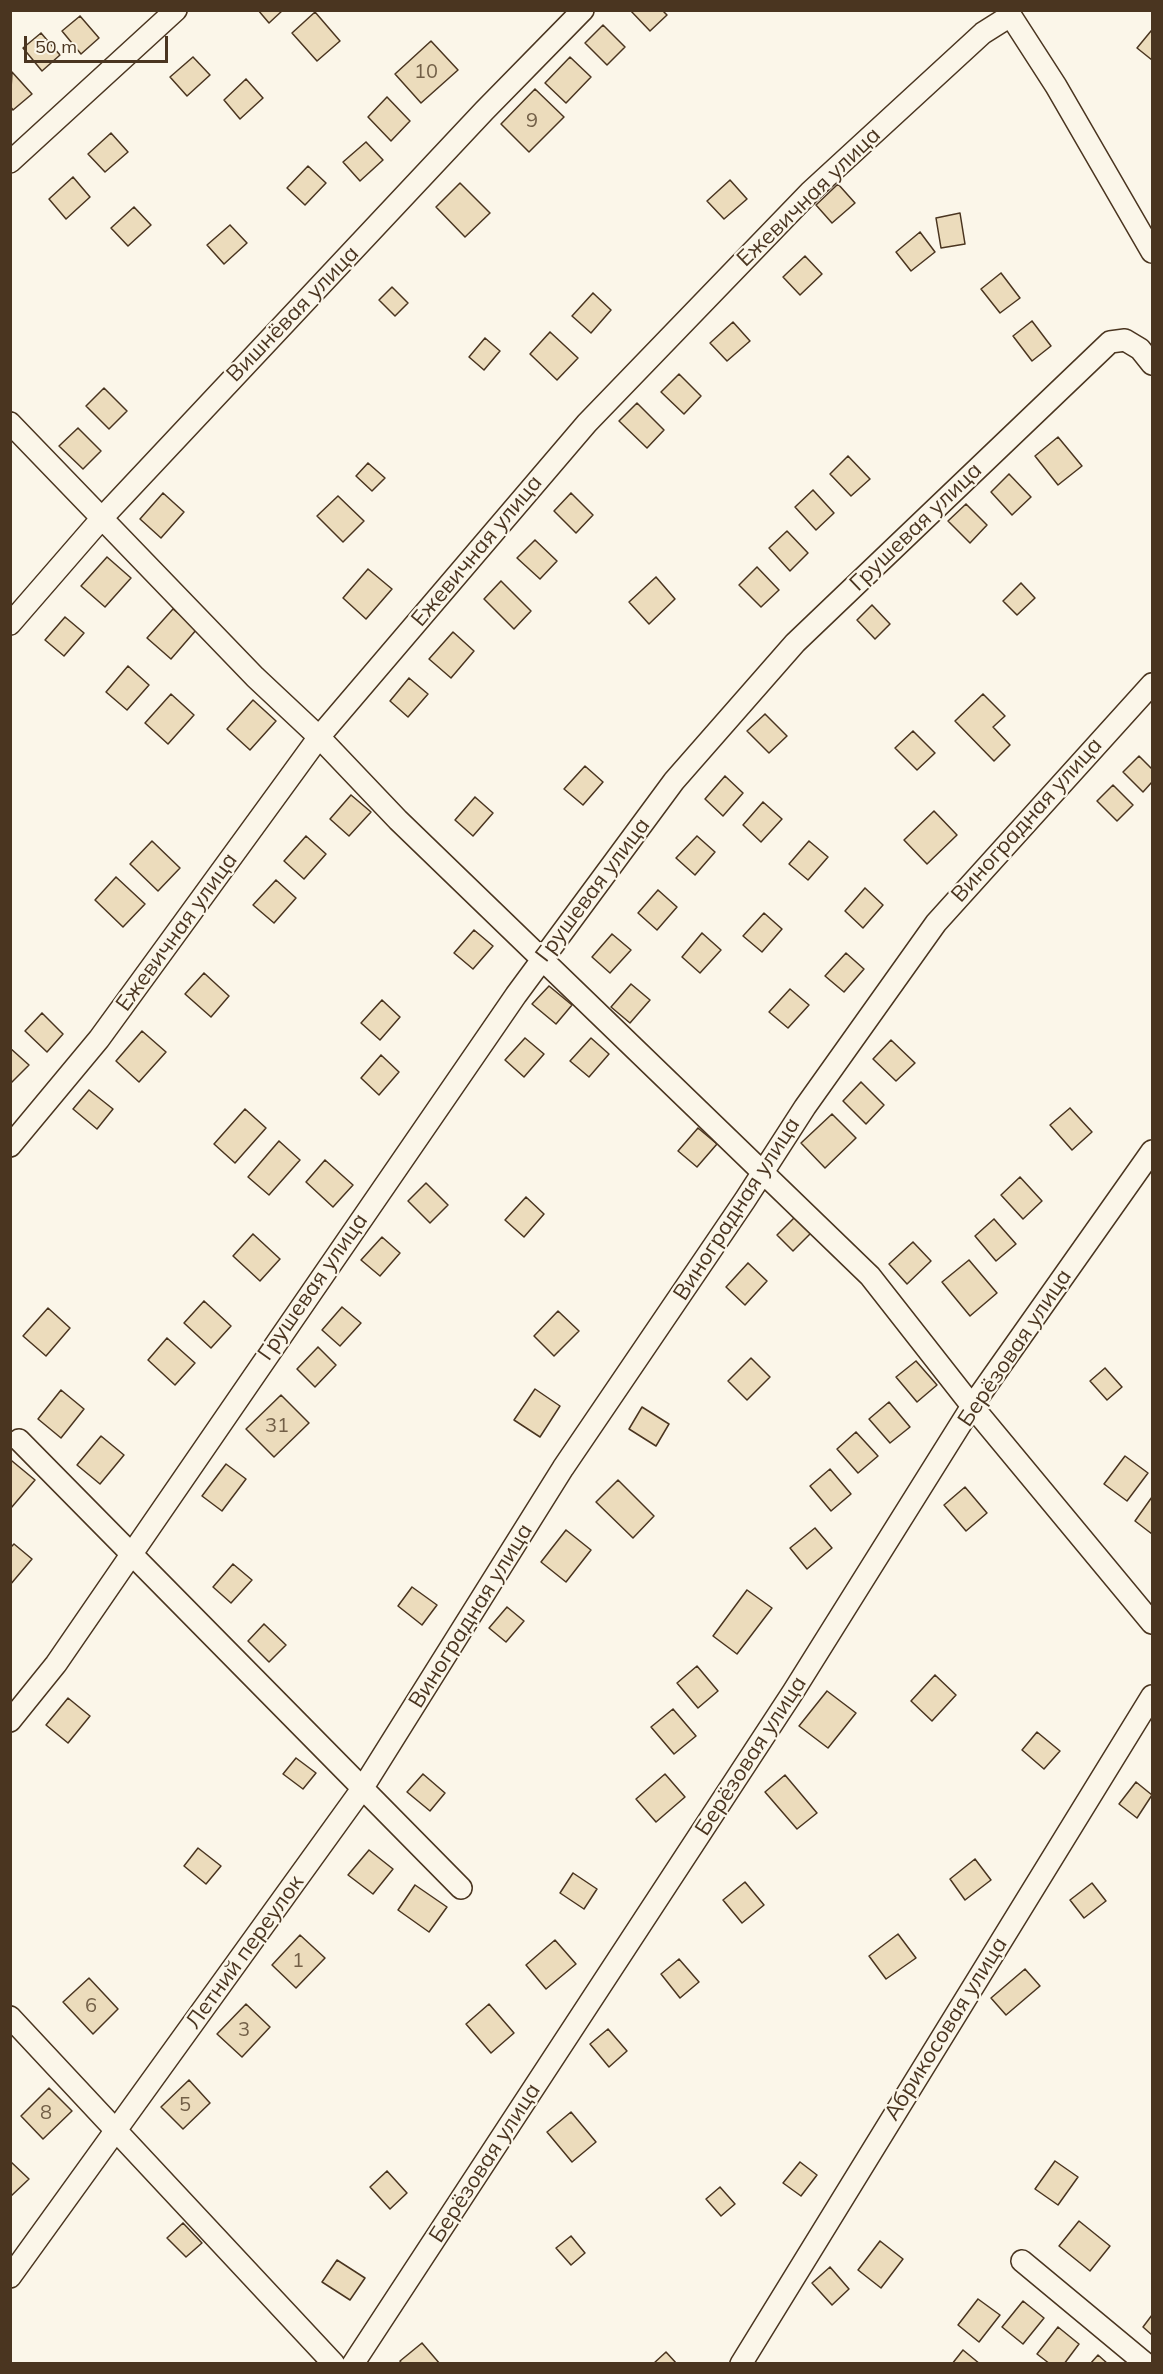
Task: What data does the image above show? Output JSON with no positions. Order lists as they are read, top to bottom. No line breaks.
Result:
{"streets":{"street":["Ежевичная улица","Вишнёвая улица","Грушевая улица","Виноградная улица","Берёзовая улица","Летний переулок","Абрикосовая улица"]},"crossings":[["Виноградная улица","Летний переулок"]],"house_numbers":["10","9","31","1","6","3","5","8"],"scale_bar":"50 m"}
